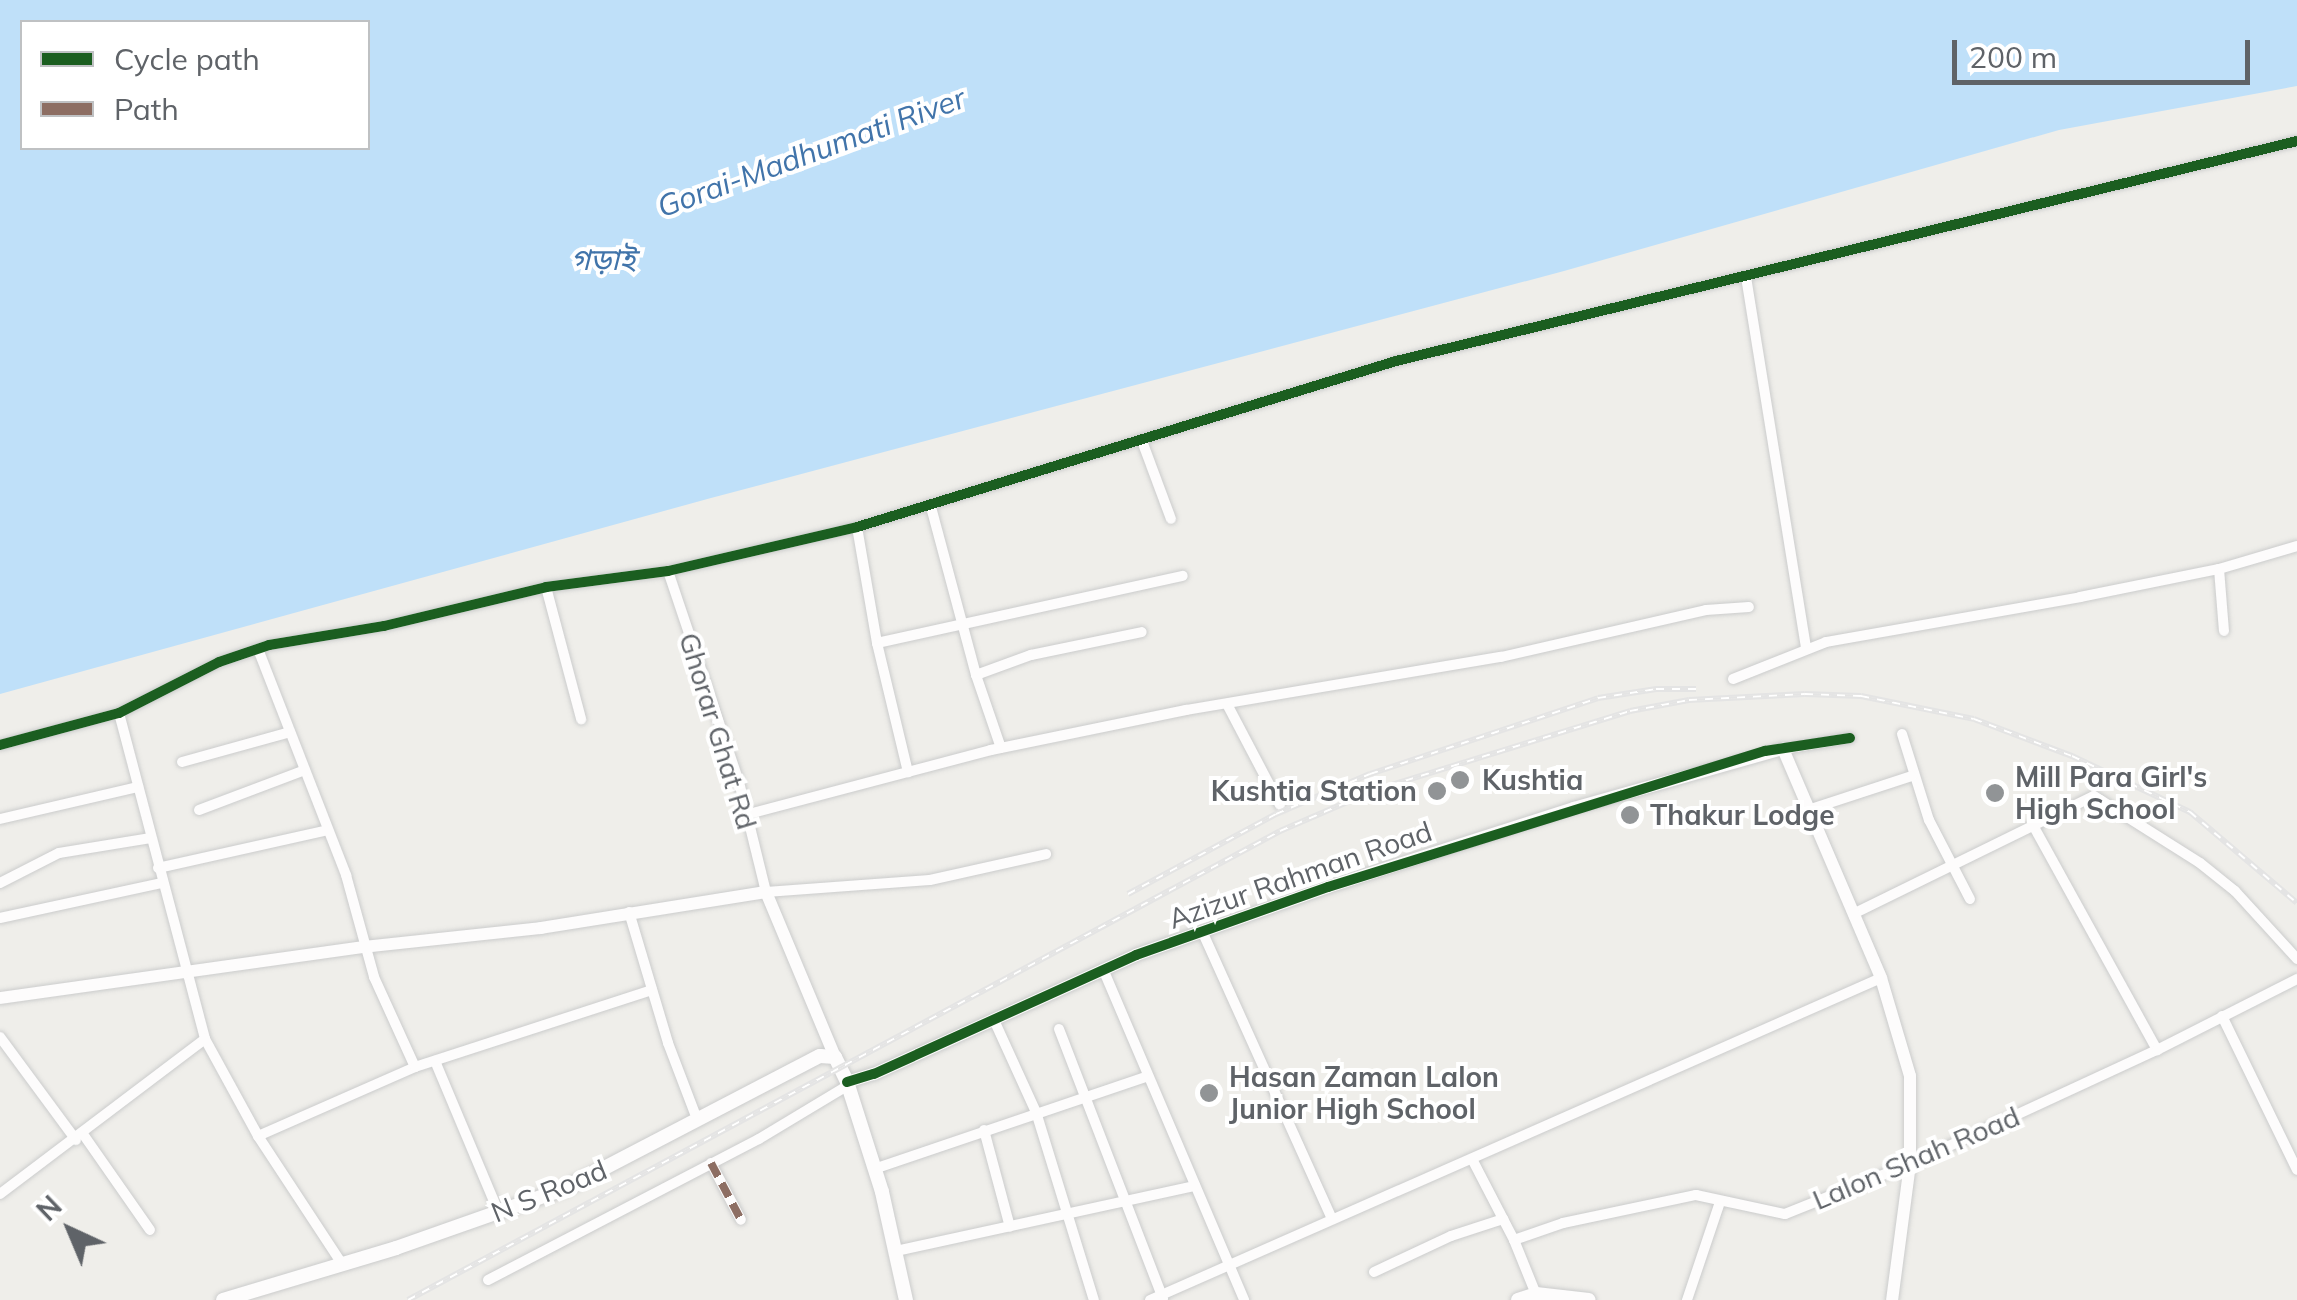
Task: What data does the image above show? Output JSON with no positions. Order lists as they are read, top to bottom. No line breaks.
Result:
{"streets":{"main road":["N S Road"],"street":["Ghorar Ghat Rd","Azizur Rahman Road","Lalon Shah Road"]},"water":["Gorai-Madhumati River","গড়াই"],"places":["Kushtia","Kushtia Station","Mill Para Girl's High School","Thakur Lodge","Hasan Zaman Lalon Junior High School"],"legend":["Cycle path","Path"],"scale_bar":"200 m","north":"top left"}
